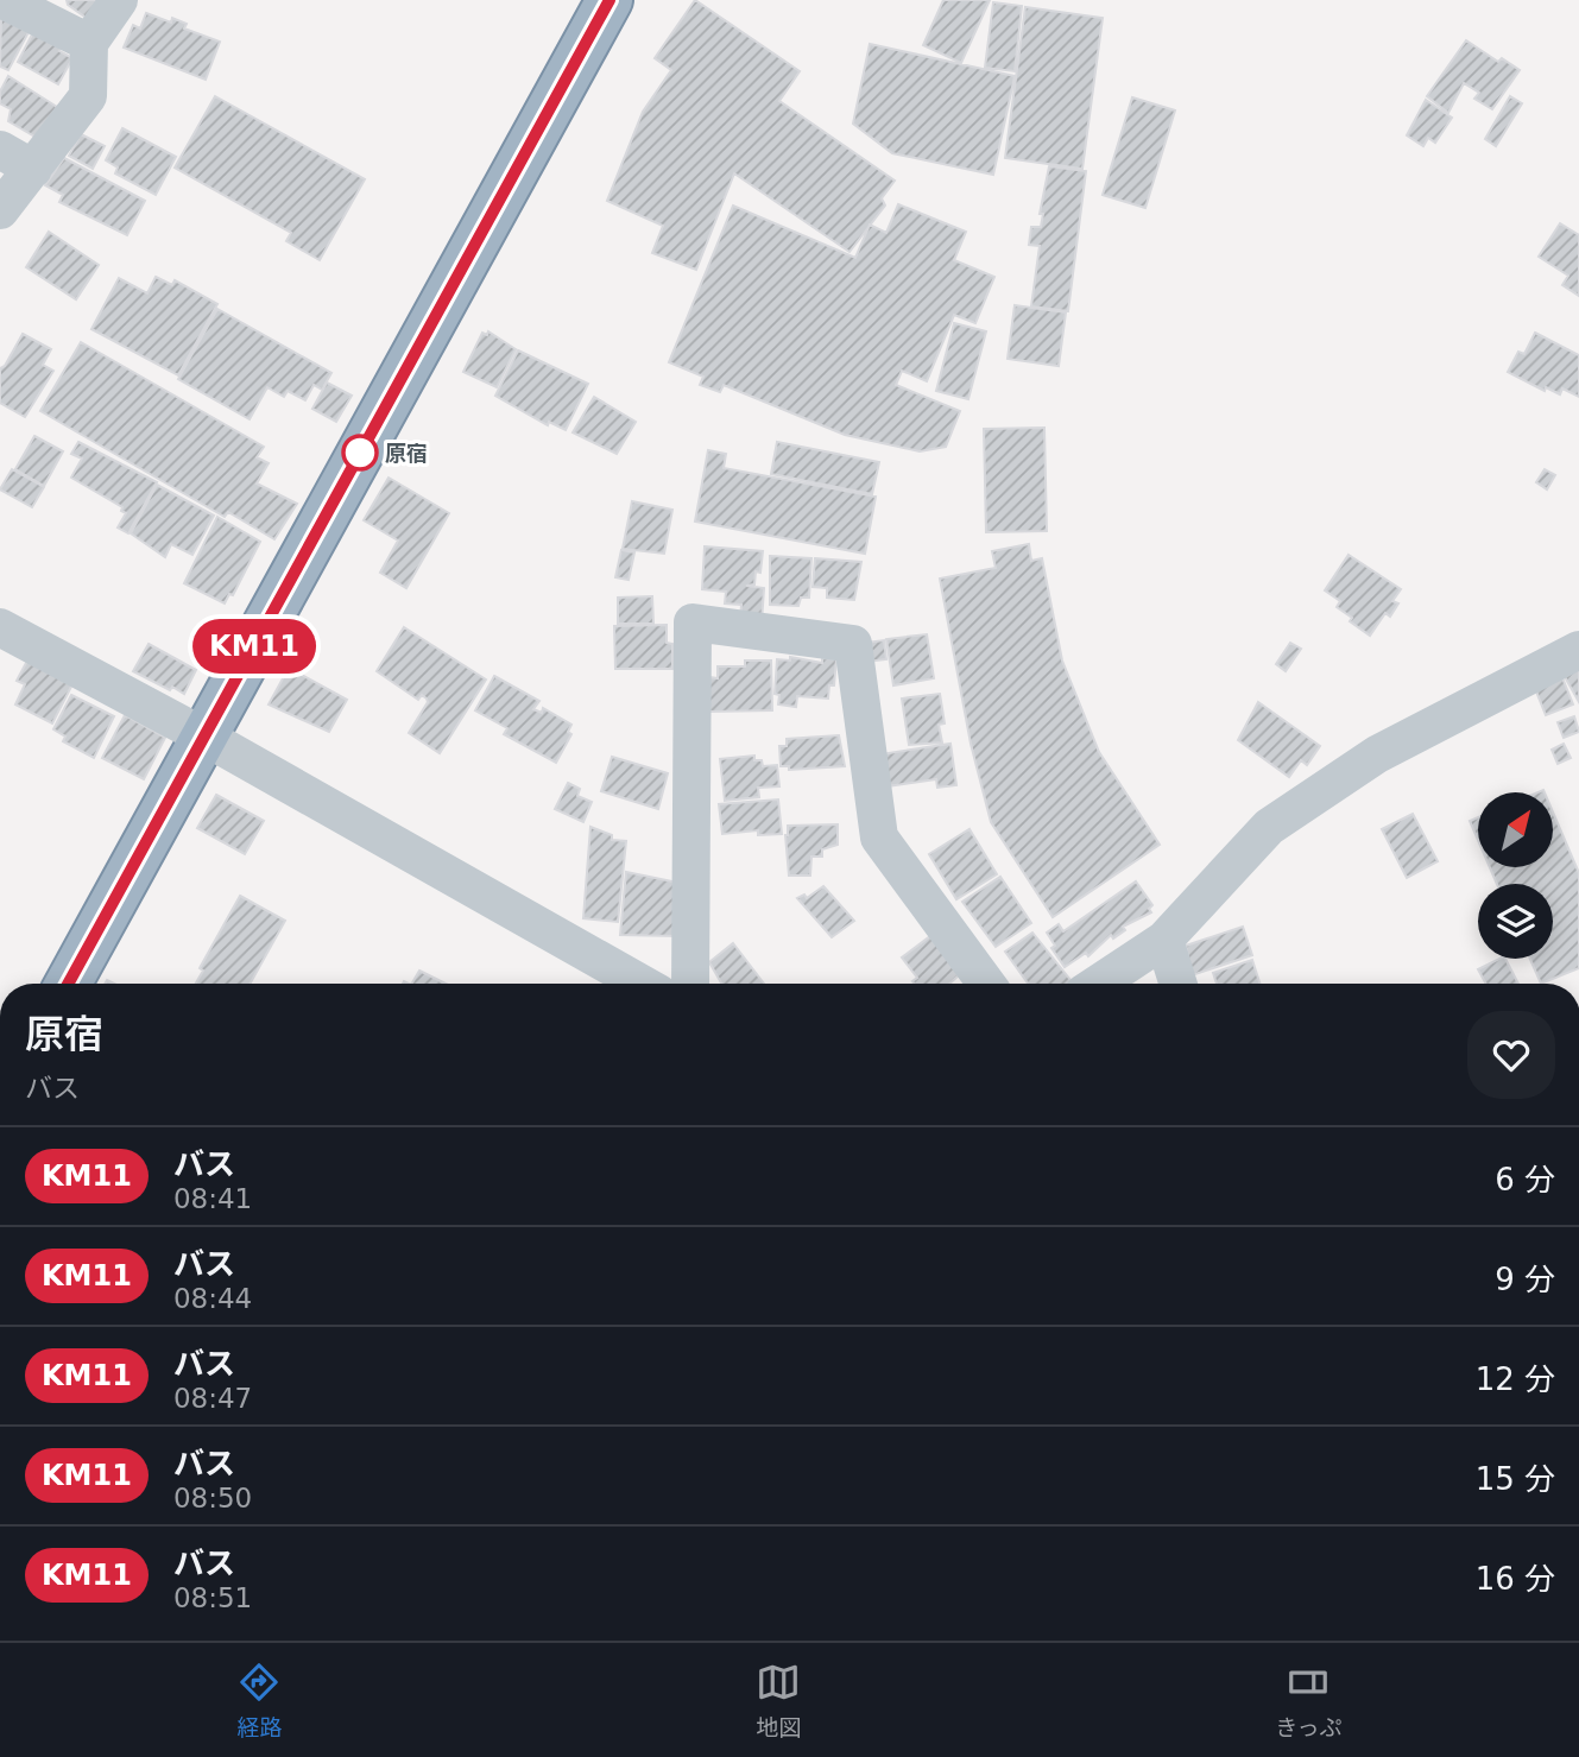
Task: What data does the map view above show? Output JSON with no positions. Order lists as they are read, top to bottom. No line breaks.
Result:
{"places":["原宿"],"lines":["bus line KM11"],"north":"top right","page":{"on_map":"KM11","heading":["原宿","バス"],"list":[{"mark":"KM11","name":"バス","note":"08:41","value":"6 分"},{"mark":"KM11","name":"バス","note":"08:44","value":"9 分"},{"mark":"KM11","name":"バス","note":"08:47","value":"12 分"},{"mark":"KM11","name":"バス","note":"08:50","value":"15 分"},{"mark":"KM11","name":"バス","note":"08:51","value":"16 分"}],"tabs":["経路","地図","きっぷ"]}}
